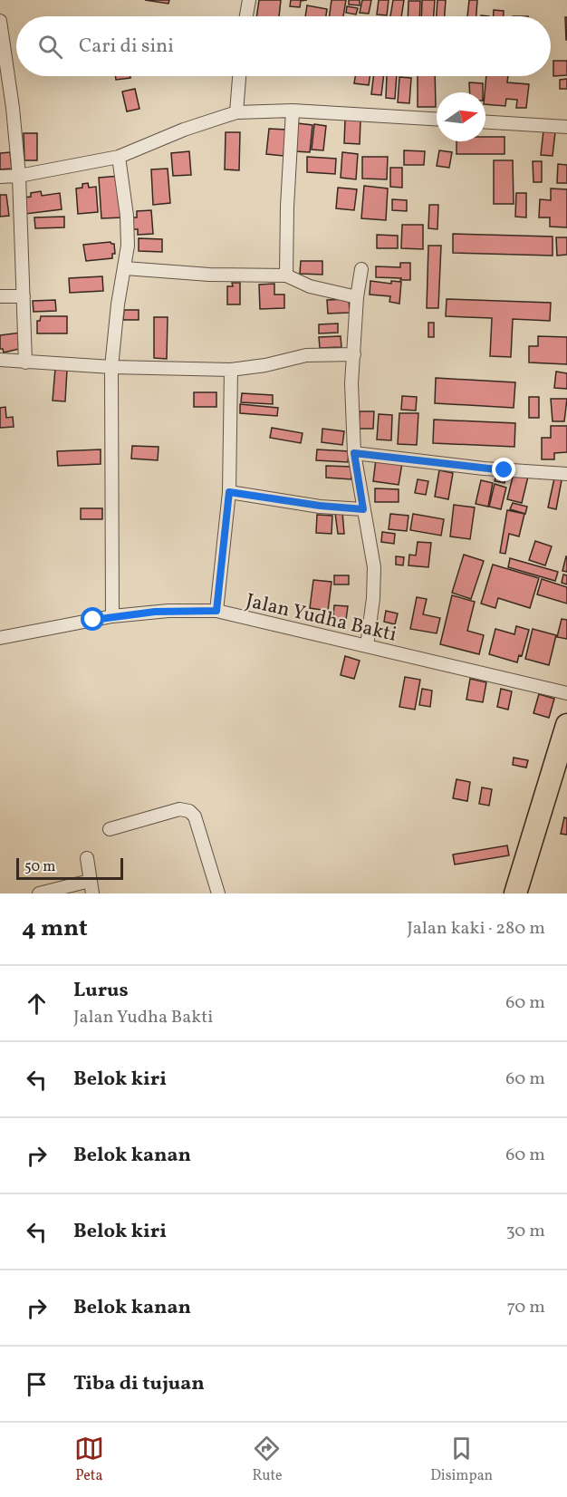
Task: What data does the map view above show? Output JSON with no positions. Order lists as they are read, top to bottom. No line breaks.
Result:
{"streets":{"street":["Jalan Yudha Bakti"]},"scale_bar":"50 m","north":"right","page":{"search":"Cari di sini","scale":"50 m","heading":["4 mnt","Jalan kaki · 280 m"],"list":[["Lurus","Jalan Yudha Bakti","60 m"],["Belok kiri","60 m"],["Belok kanan","60 m"],["Belok kiri","30 m"],["Belok kanan","70 m"],"Tiba di tujuan"],"nav":["Peta","Rute","Disimpan"]}}
